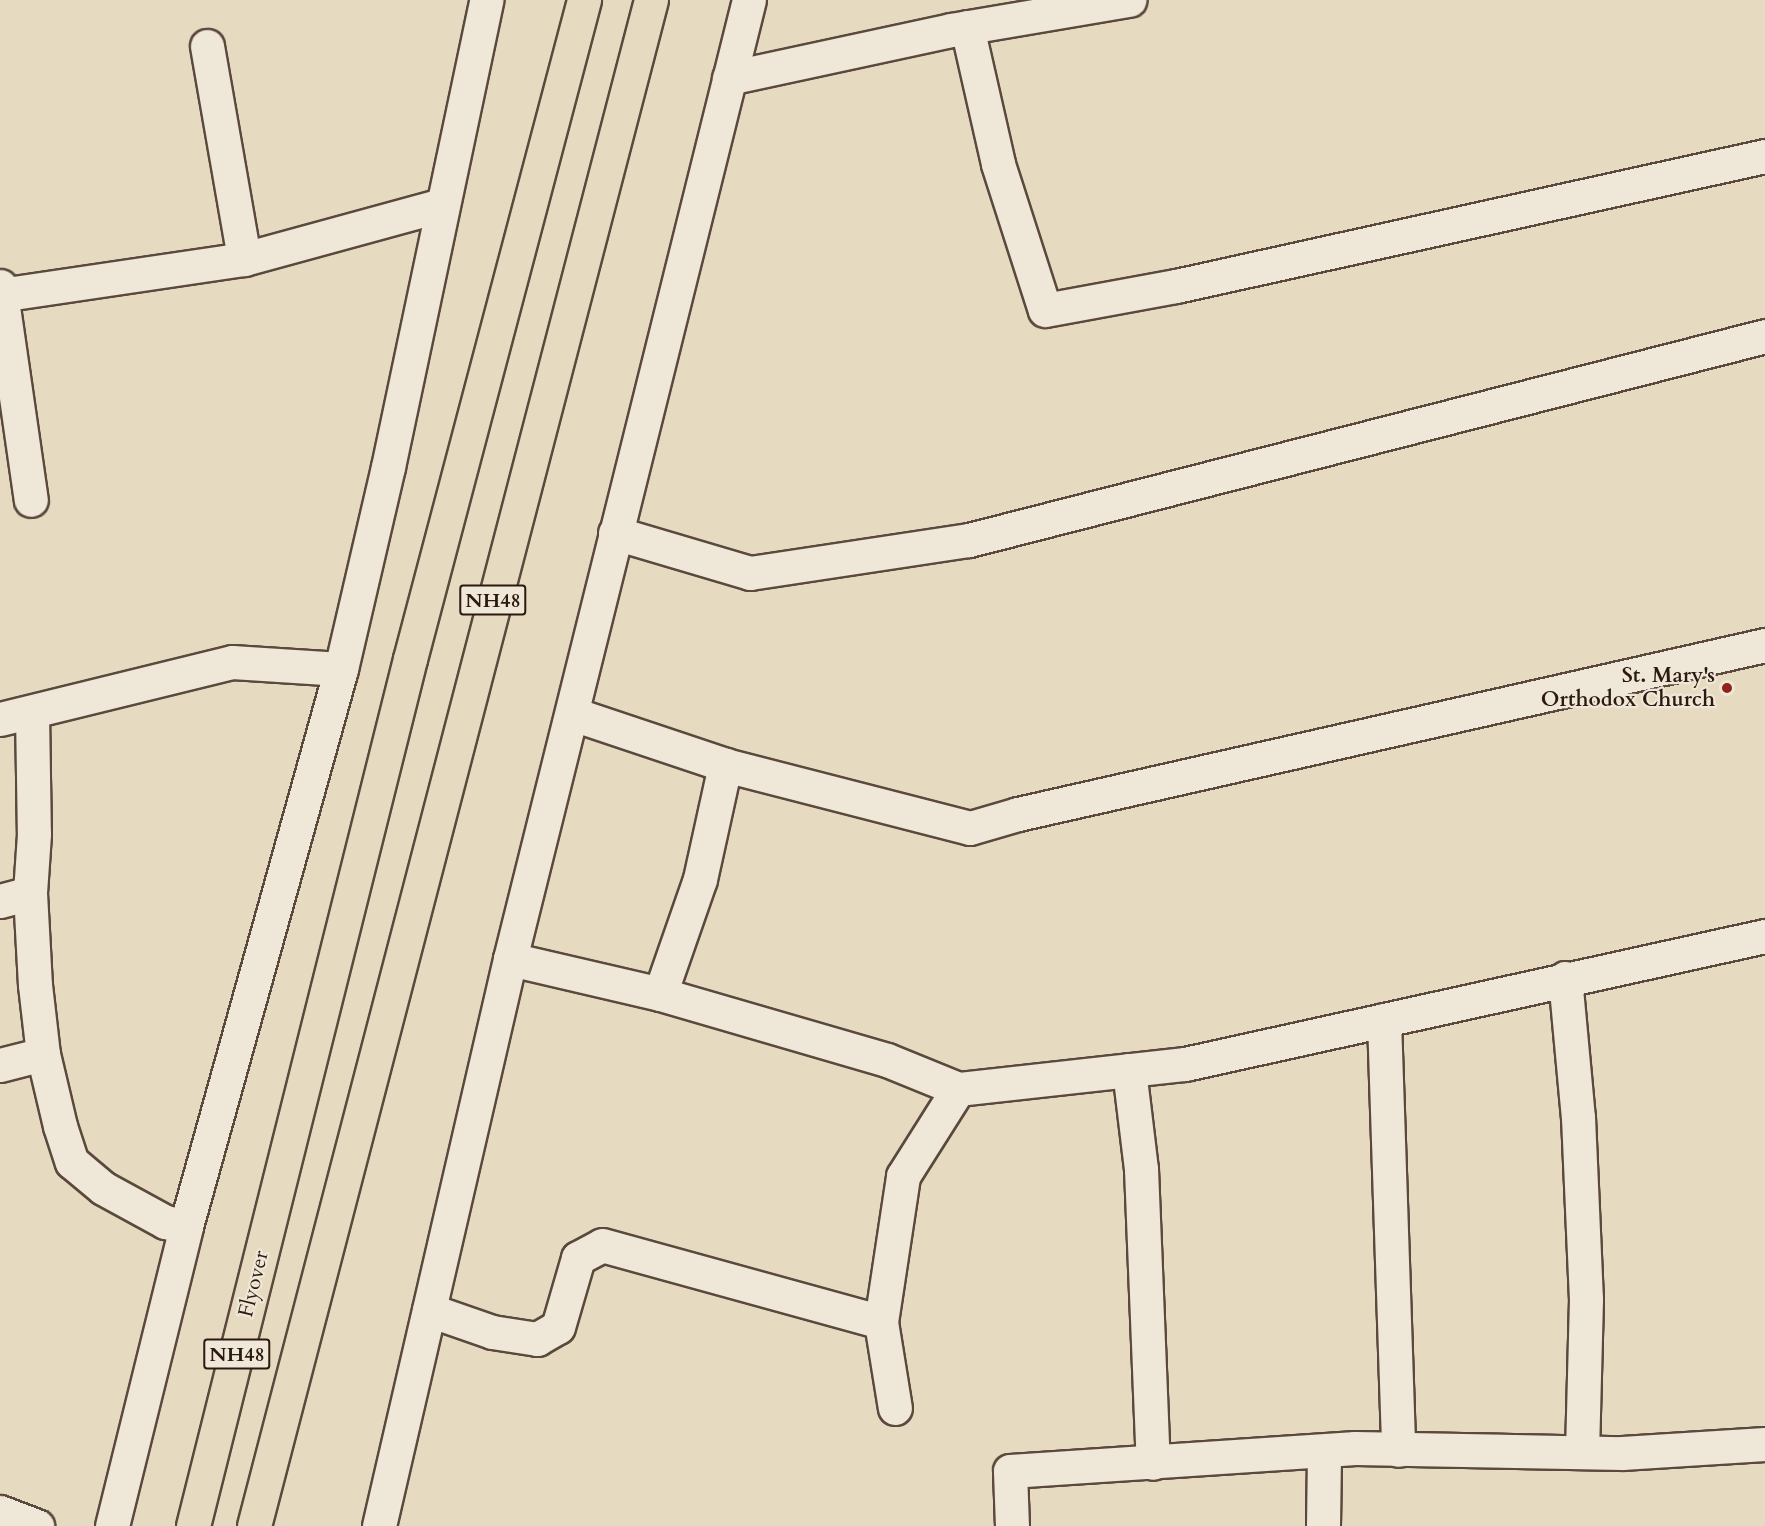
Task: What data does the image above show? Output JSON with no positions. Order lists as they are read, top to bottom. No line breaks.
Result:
{"streets":{"highway":["NH48","Flyover"]},"places":["St. Mary's Orthodox Church"]}
